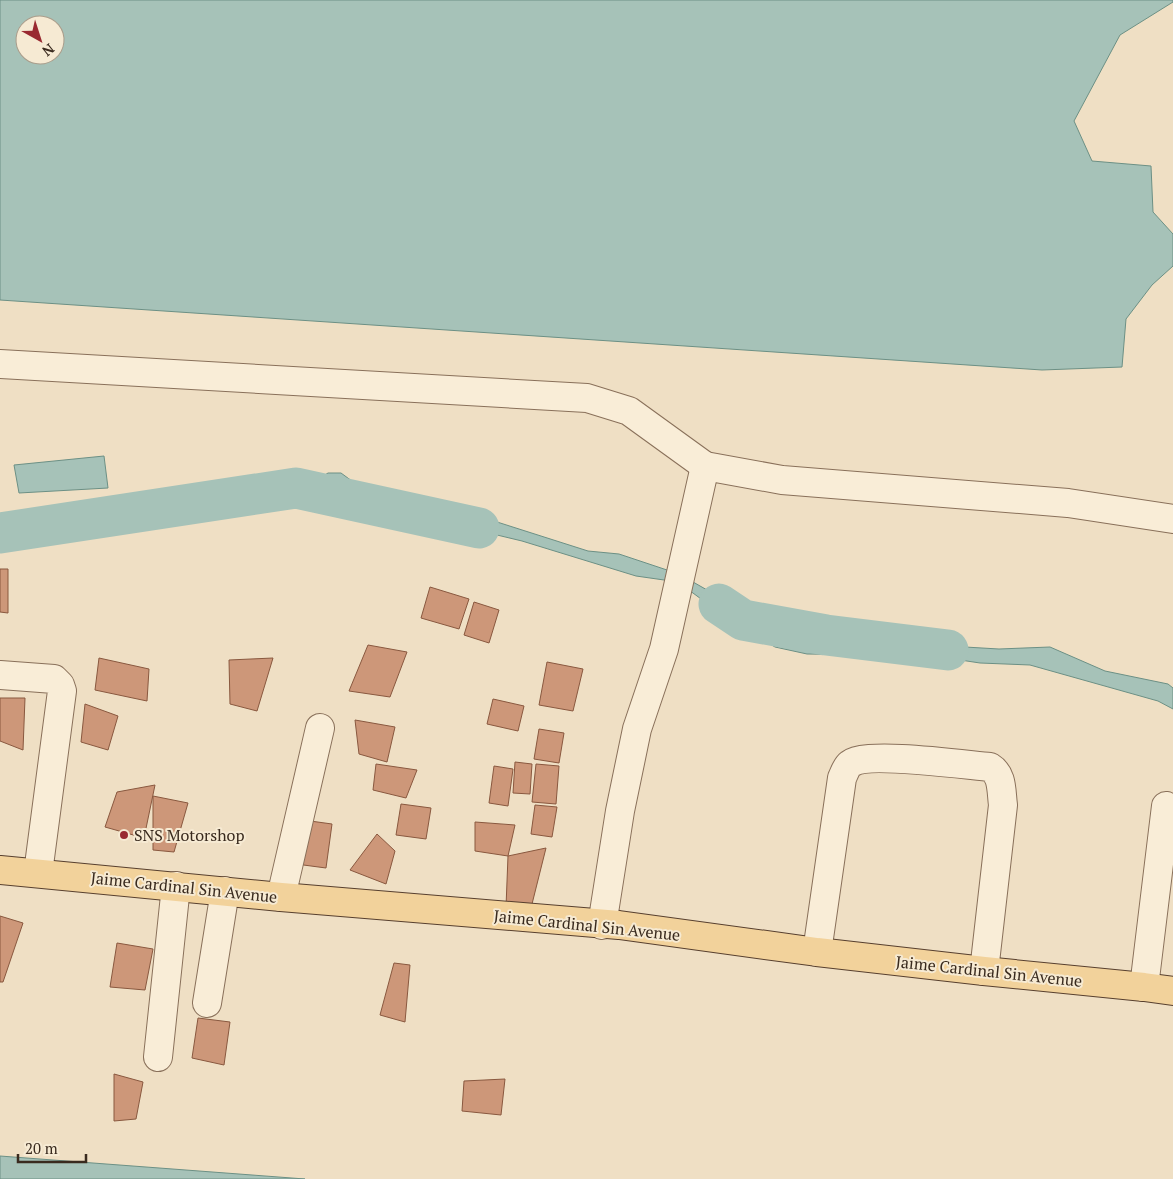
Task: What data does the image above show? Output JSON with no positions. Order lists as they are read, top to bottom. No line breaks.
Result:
{"streets":{"main road":["Jaime Cardinal Sin Avenue"]},"places":["SNS Motorshop"],"scale_bar":"20 m","north":"bottom right"}
